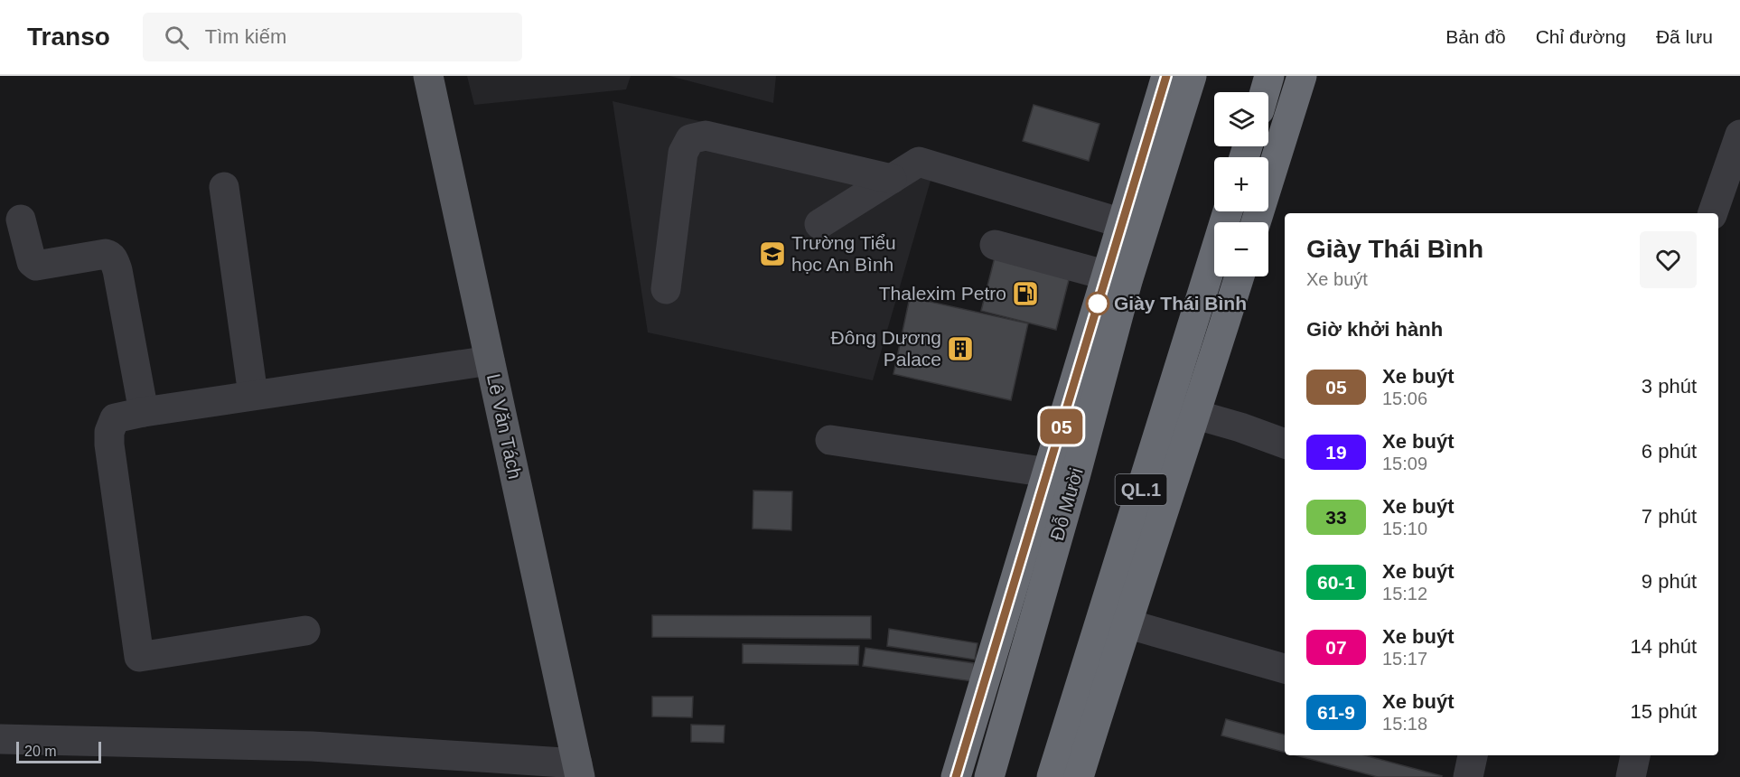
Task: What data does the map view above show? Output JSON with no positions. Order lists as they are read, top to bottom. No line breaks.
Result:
{"streets":{"highway":["QL.1","Đỗ Mười"],"main road":["Lê Văn Tách"]},"places":{"school or university":["Trường Tiểu học An Bình"],"fuel station":["Thalexim Petro"],"other":["Giày Thái Bình"],"building":["Đông Dương Palace"]},"lines":["bus line 05"],"scale_bar":"20 m","page":{"header":"Transo","search":"Tìm kiếm","nav":["Bản đồ","Chỉ đường","Đã lưu"],"on_map":"05","map_buttons":["+","−"],"heading":[["Giày Thái Bình","Xe buýt"],"Giờ khởi hành"],"list":[{"mark":"05","name":"Xe buýt","note":"15:06","value":"3 phút"},{"mark":"19","name":"Xe buýt","note":"15:09","value":"6 phút"},{"mark":"33","name":"Xe buýt","note":"15:10","value":"7 phút"},{"mark":"60-1","name":"Xe buýt","note":"15:12","value":"9 phút"},{"mark":"07","name":"Xe buýt","note":"15:17","value":"14 phút"},{"mark":"61-9","name":"Xe buýt","note":"15:18","value":"15 phút"}],"scale":"20 m"}}
